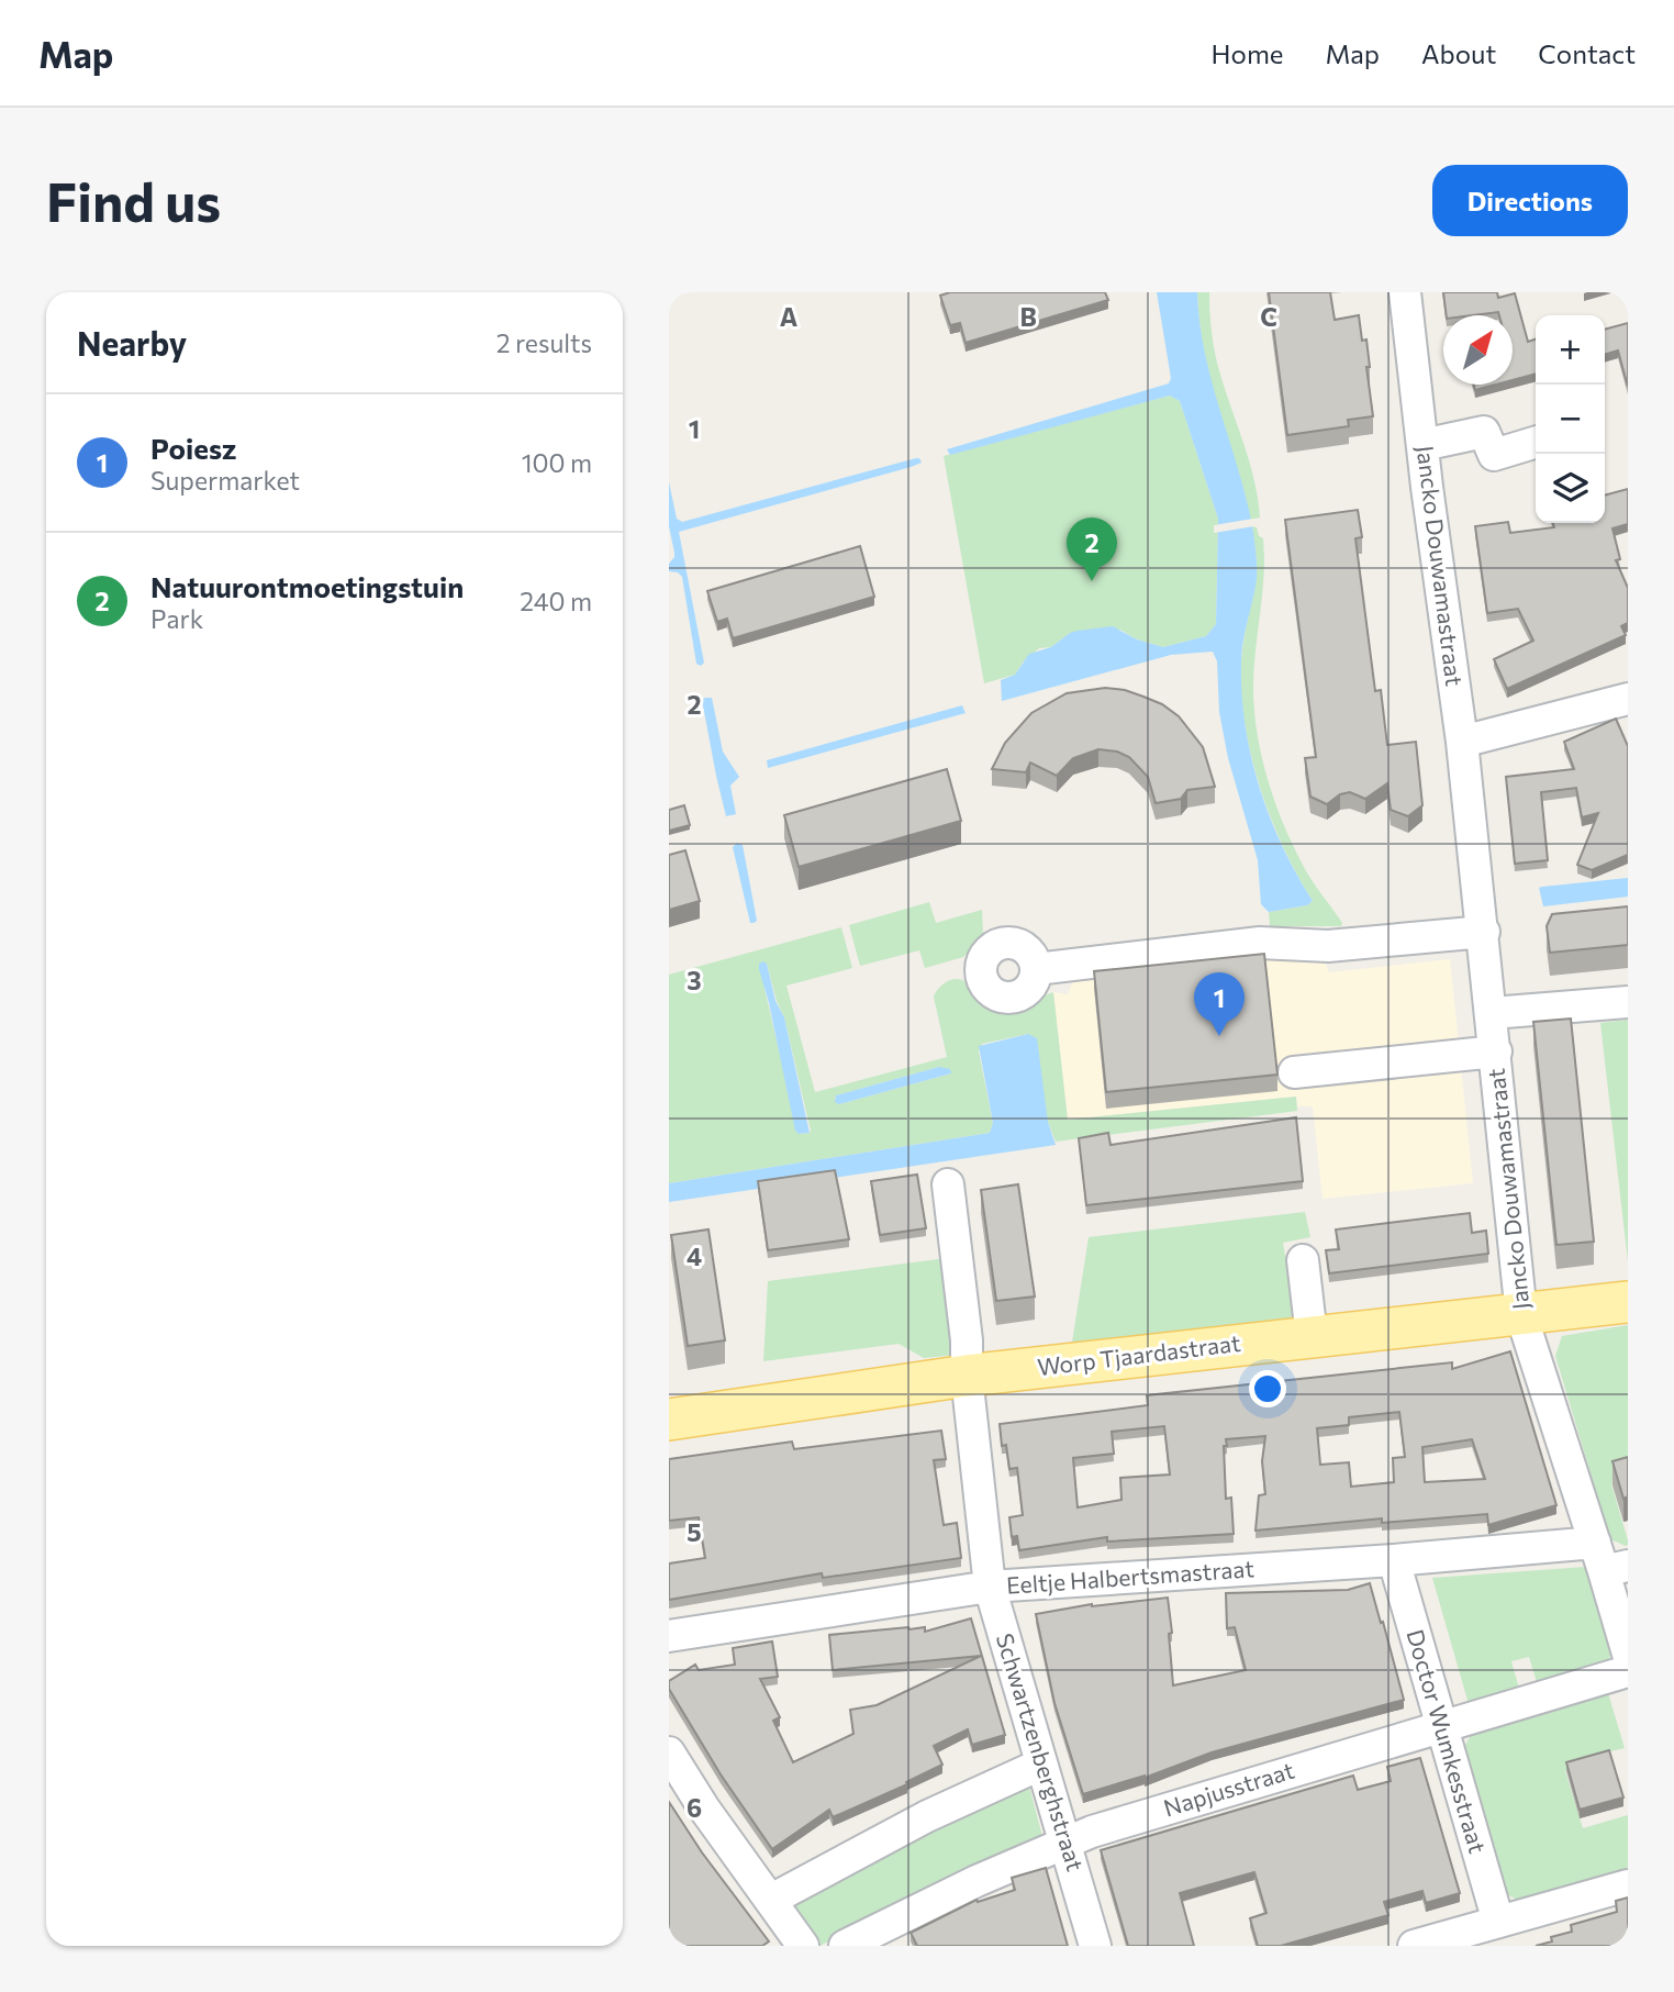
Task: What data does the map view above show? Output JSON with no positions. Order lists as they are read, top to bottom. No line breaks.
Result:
{"streets":{"main road":["Worp Tjaardastraat"],"street":["Jancko Douwamastraat","Eeltje Halbertsmastraat","Doctor Wumkesstraat","Schwartzenberghstraat","Napjusstraat"]},"crossings":[["Jancko Douwamastraat","Worp Tjaardastraat"],["Jancko Douwamastraat","Eeltje Halbertsmastraat"],["Worp Tjaardastraat","Schwartzenberghstraat"],["Eeltje Halbertsmastraat","Doctor Wumkesstraat"],["Eeltje Halbertsmastraat","Schwartzenberghstraat"],["Doctor Wumkesstraat","Napjusstraat"],["Schwartzenberghstraat","Napjusstraat"]],"north":"top right","page":{"header":"Map","nav":["Home","Map","About","Contact"],"buttons":"Directions","title":"Find us","heading":["Nearby","2 results"],"map_buttons":["+","−"],"list":[{"mark":"1","name":"Poiesz","note":"Supermarket","value":"100 m"},{"mark":"2","name":"Natuurontmoetingstuin","note":"Park","value":"240 m"}],"pins":["2","1"]},"grid":{"columns":["A","B","C"],"rows":["1","2","3","4","5","6"]}}
